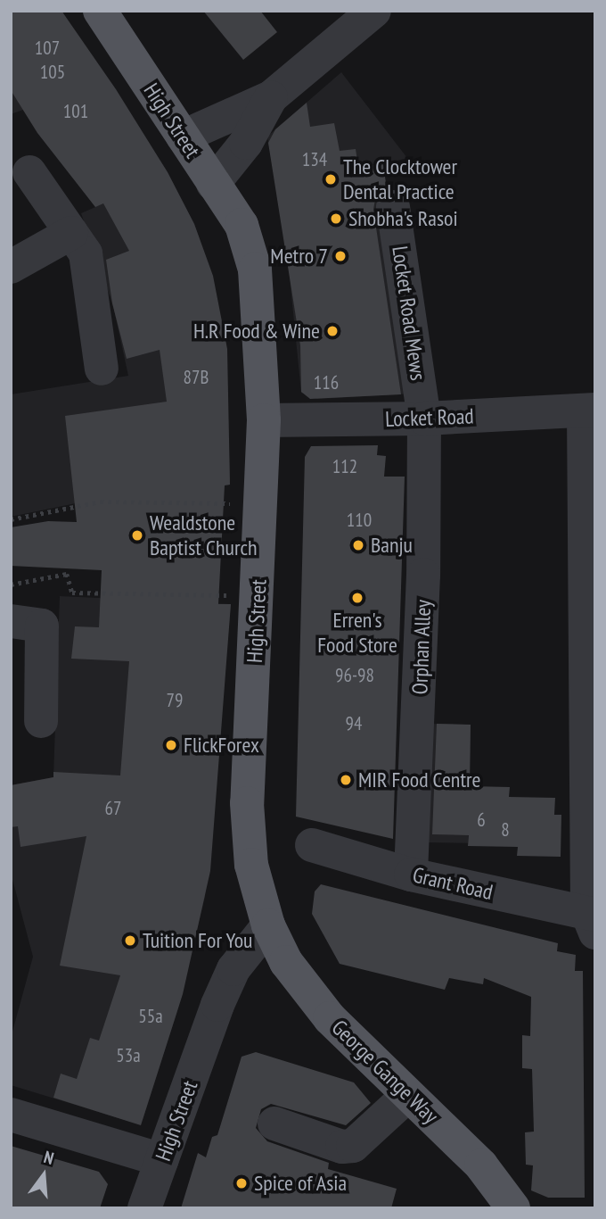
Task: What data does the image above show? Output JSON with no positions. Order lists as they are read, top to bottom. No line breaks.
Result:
{"streets":{"main road":["High Street","George Gange Way"],"street":["Locket Road Mews","Locket Road","Orphan Alley","Grant Road"]},"crossings":[["High Street","Locket Road"],["High Street","George Gange Way"],["Locket Road Mews","Locket Road"],["Locket Road Mews","Orphan Alley"],["Locket Road","Orphan Alley"],["Orphan Alley","Grant Road"]],"places":["The Clocktower Dental Practice","Shobha's Rasoi","Metro 7","H.R Food & Wine","Wealdstone Baptist Church","Banju","Erren's Food Store","FlickForex","MIR Food Centre","Tuition For You","Spice of Asia"],"house_numbers":["107","105","101","134","87B","116","112","110","96-98","79","94","67","6","8","55a","53a"],"north":"top"}
